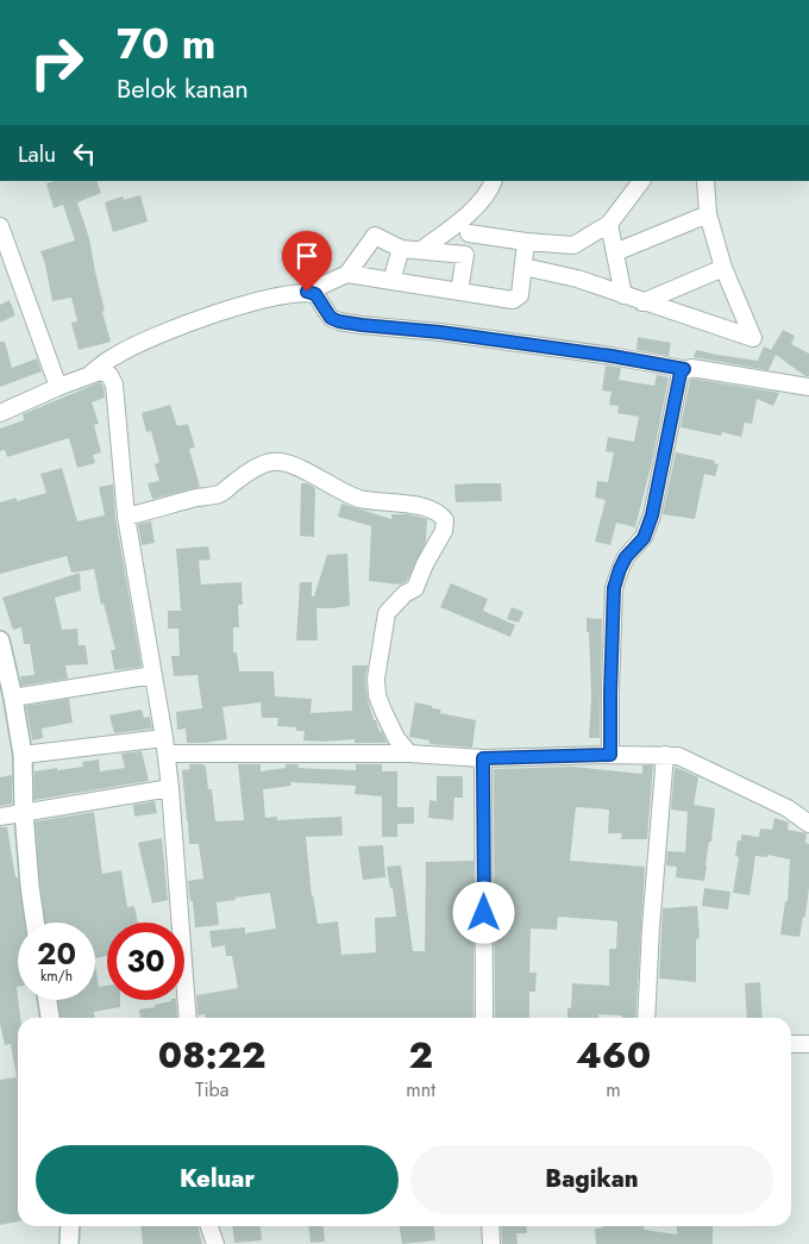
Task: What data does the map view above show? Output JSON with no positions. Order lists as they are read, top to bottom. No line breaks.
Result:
{"page":{"turn":["70 m","Belok kanan"],"then":"Lalu","speed":"20 km/h","limit":"30","eta":["08:22","Tiba","2","mnt","460","m"],"buttons":["Keluar","Bagikan"]}}
